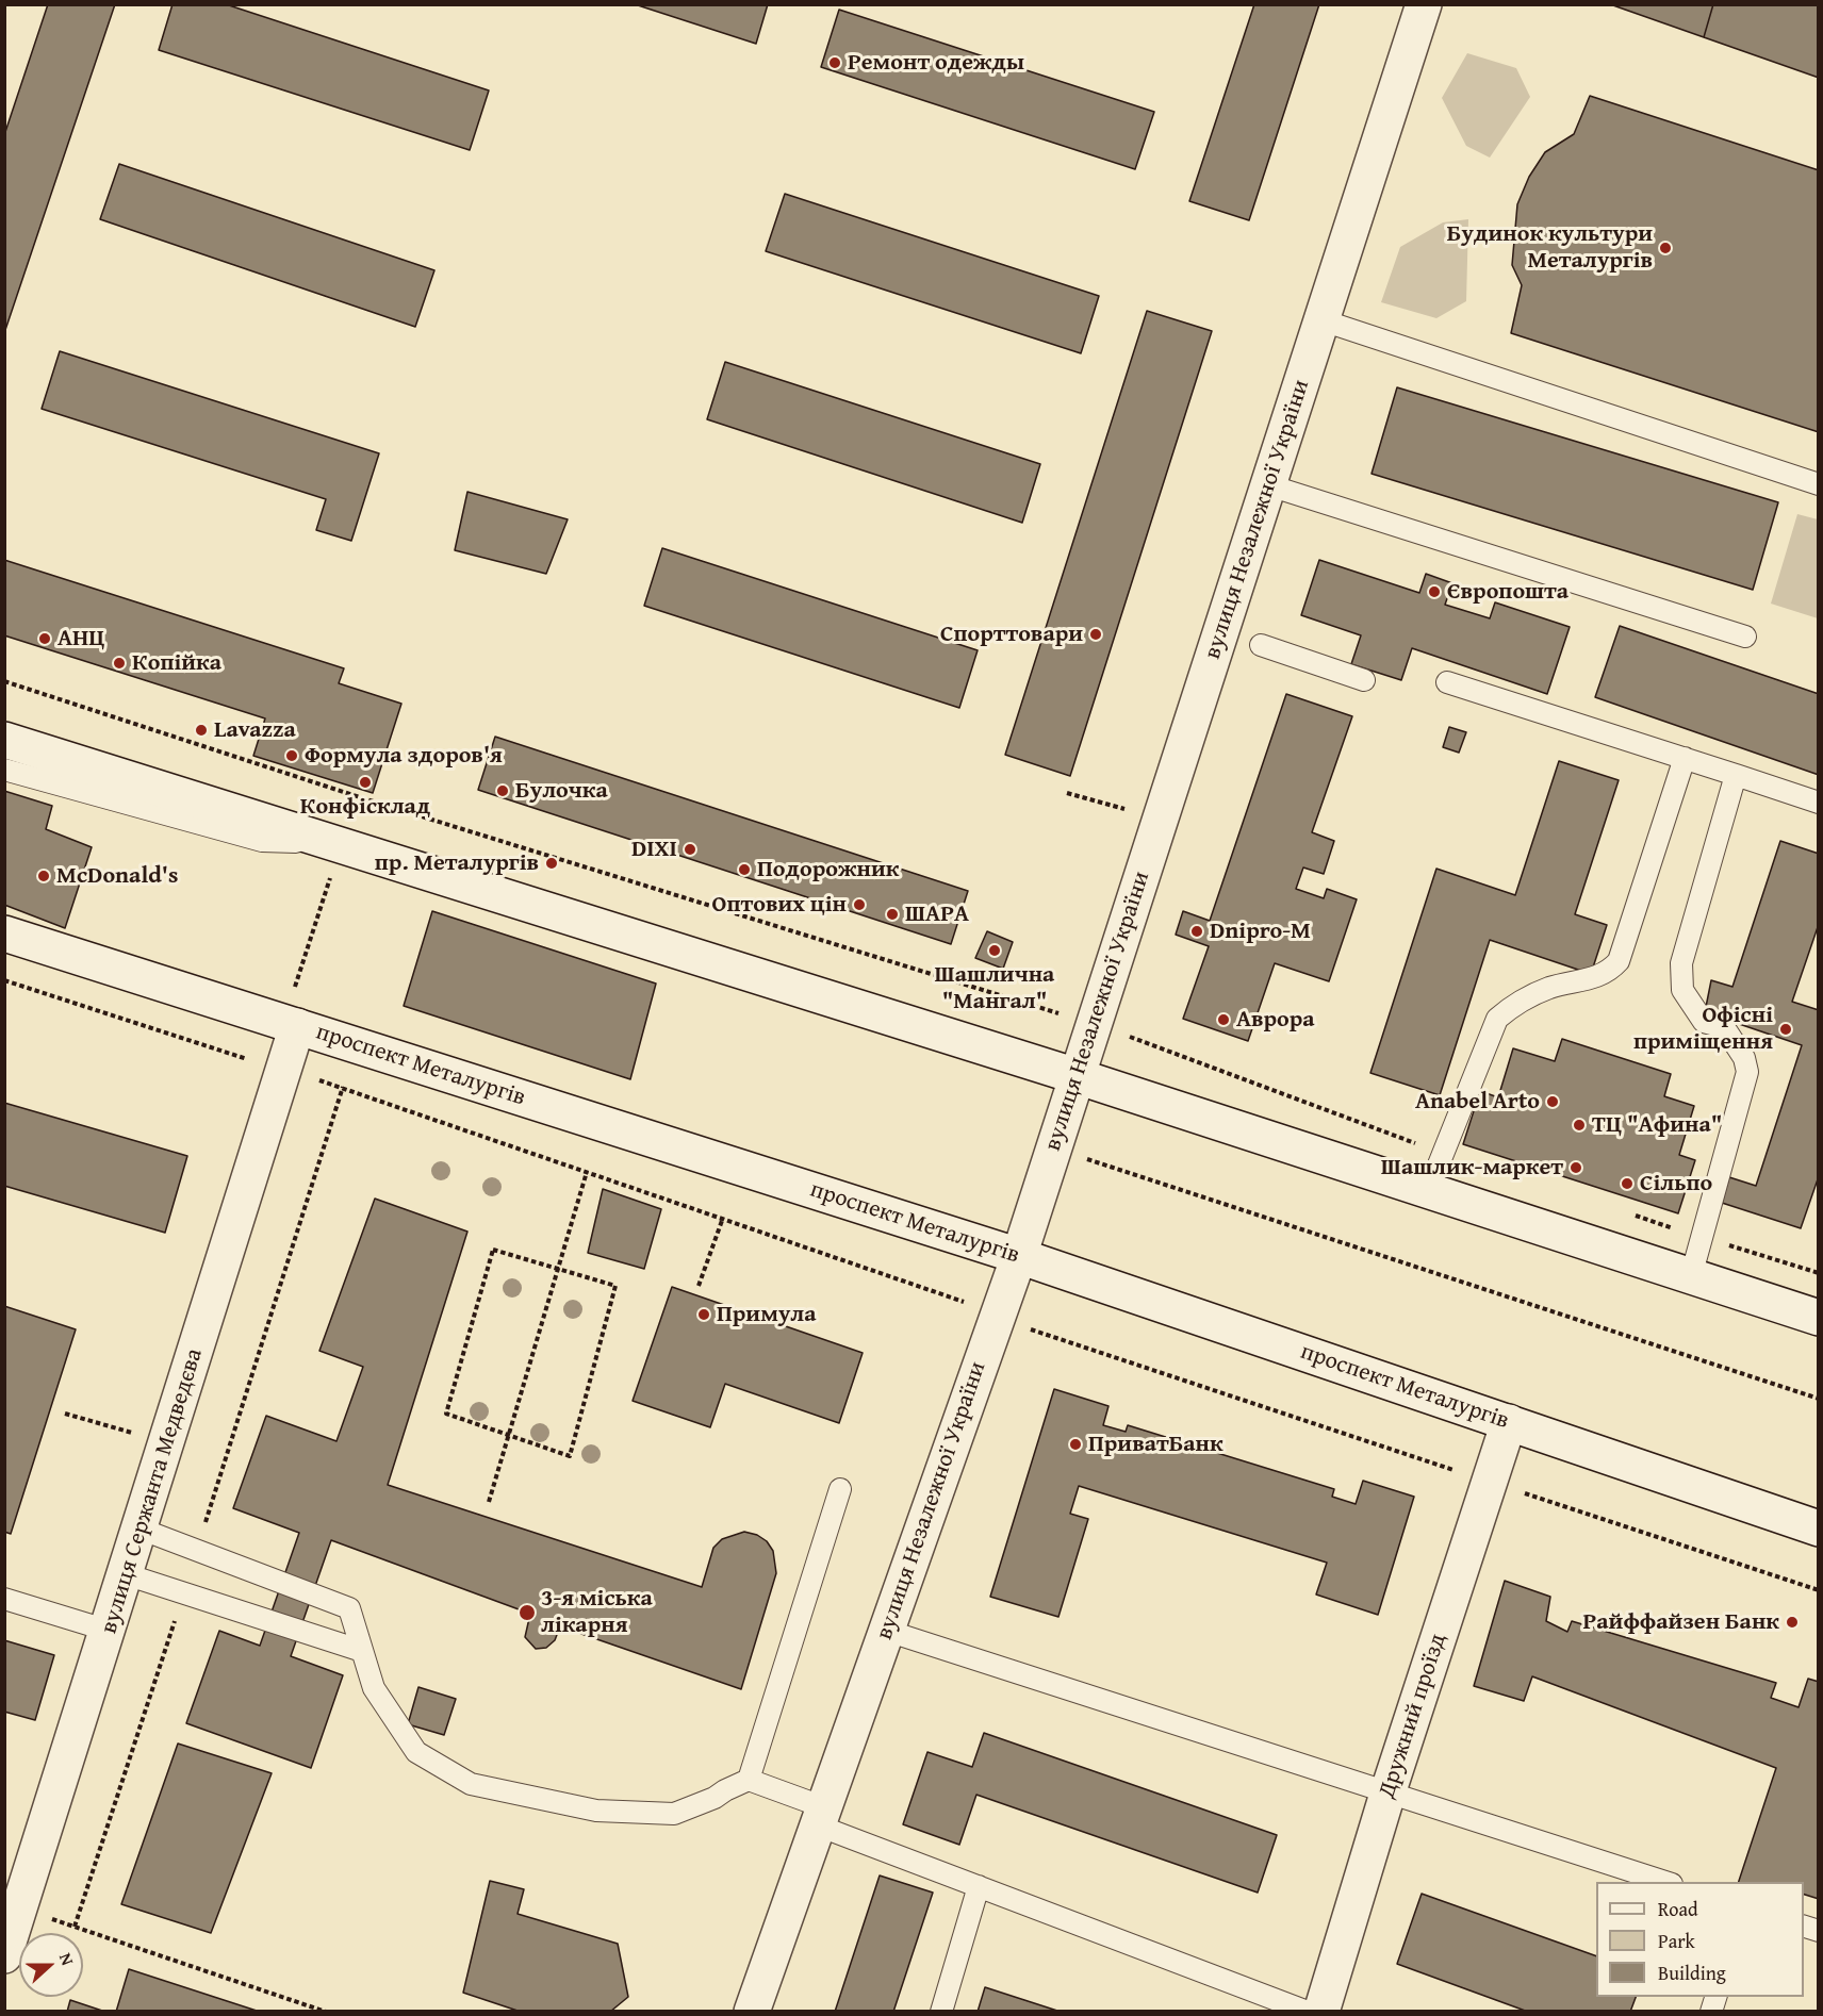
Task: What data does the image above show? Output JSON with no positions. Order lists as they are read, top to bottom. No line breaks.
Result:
{"streets":{"main road":["вулиця Незалежної України","проспект Металургів","вулиця Сержанта Медведєва","Дружний проїзд"]},"crossings":[["вулиця Незалежної України","проспект Металургів"],["проспект Металургів","вулиця Сержанта Медведєва"],["проспект Металургів","Дружний проїзд"]],"places":["Ремонт одежды","Будинок культури Металургів","Європошта","Спорттовари","АНЦ","Копійка","Lavazza","Формула здоров'я","Конфісклад","Булочка","DIXI","пр. Металургів","Подорожник","McDonald's","Оптових цін","ШАРА","Dnipro-M","Шашлична \"Мангал\"","Аврора","Офісні приміщення","Anabel Arto","ТЦ \"Афина\"","Шашлик-маркет","Сільпо","Примула","ПриватБанк","3-я міська лікарня","Райффайзен Банк"],"legend":["Road","Park","Building"],"north":"right"}
